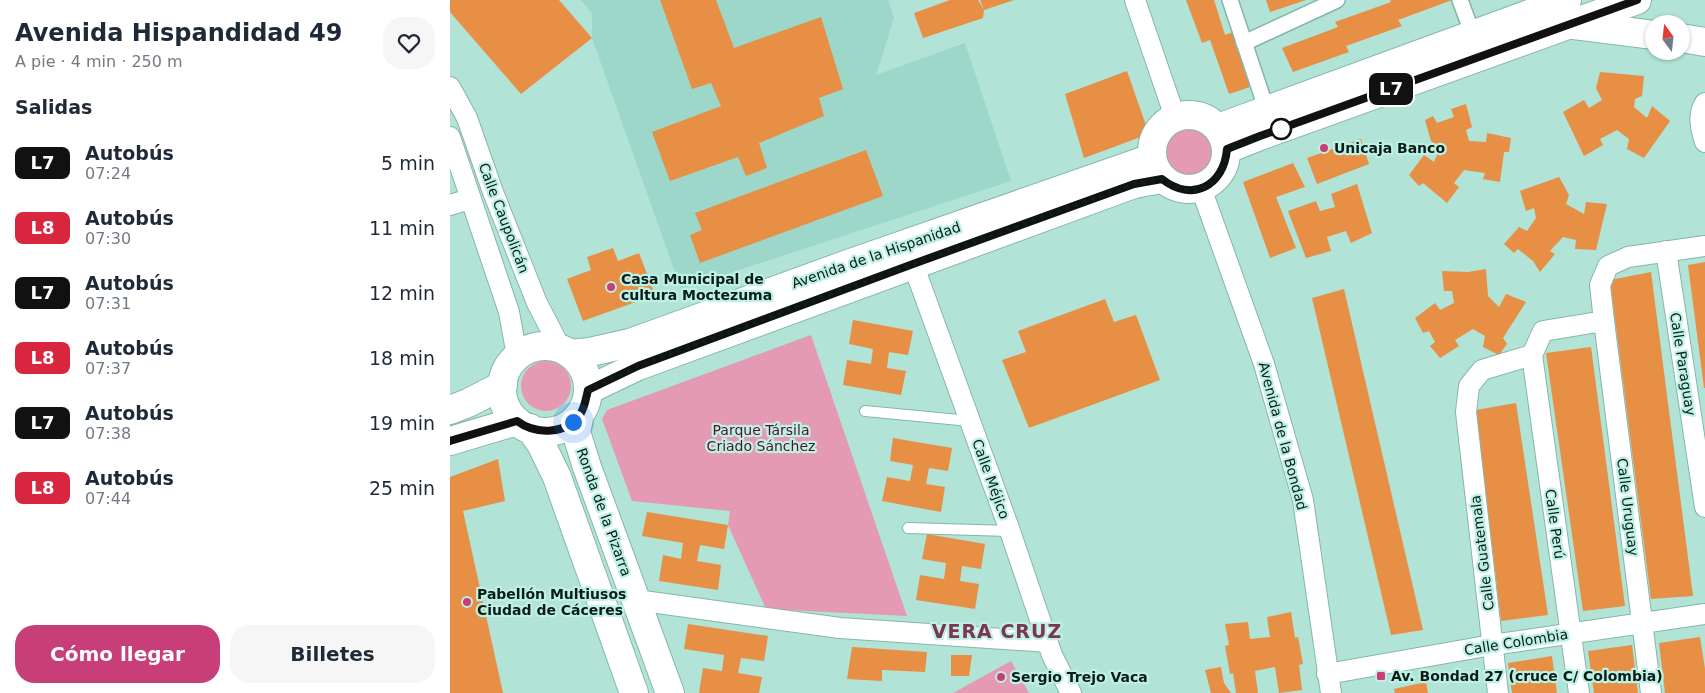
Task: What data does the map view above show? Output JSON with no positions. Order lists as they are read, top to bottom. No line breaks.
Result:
{"streets":{"main road":["Avenida de la Hispanidad","Ronda de la Pizarra"],"street":["Calle Caupolicán","Calle Paraguay","Avenida de la Bondad","Calle Méjico","Calle Uruguay","Calle Perú","Calle Guatemala","Calle Colombia"]},"crossings":[["Calle Caupolicán","Avenida de la Hispanidad"],["Calle Caupolicán","Ronda de la Pizarra"],["Avenida de la Hispanidad","Avenida de la Bondad"],["Avenida de la Hispanidad","Calle Méjico"],["Avenida de la Hispanidad","Ronda de la Pizarra"],["Calle Paraguay","Calle Uruguay"],["Avenida de la Bondad","Calle Colombia"],["Calle Uruguay","Calle Colombia"],["Calle Perú","Calle Guatemala"],["Calle Perú","Calle Colombia"],["Calle Guatemala","Calle Colombia"]],"districts":["VERA CRUZ"],"parks":["Parque Társila Criado Sánchez"],"places":{"other":["Unicaja Banco","Casa Municipal de cultura Moctezuma","Pabellón Multiusos Ciudad de Cáceres","Sergio Trejo Vaca"],"transit":["Av. Bondad 27 (cruce C/ Colombia)"]},"lines":["bus line L7"],"north":"top","page":{"heading":[["Avenida Hispandidad 49","A pie · 4 min · 250 m"],"Salidas"],"on_map":"L7","list":[{"mark":"L7","name":"Autobús","note":"07:24","value":"5 min"},{"mark":"L8","name":"Autobús","note":"07:30","value":"11 min"},{"mark":"L7","name":"Autobús","note":"07:31","value":"12 min"},{"mark":"L8","name":"Autobús","note":"07:37","value":"18 min"},{"mark":"L7","name":"Autobús","note":"07:38","value":"19 min"},{"mark":"L8","name":"Autobús","note":"07:44","value":"25 min"}],"buttons":["Cómo llegar","Billetes"]}}
